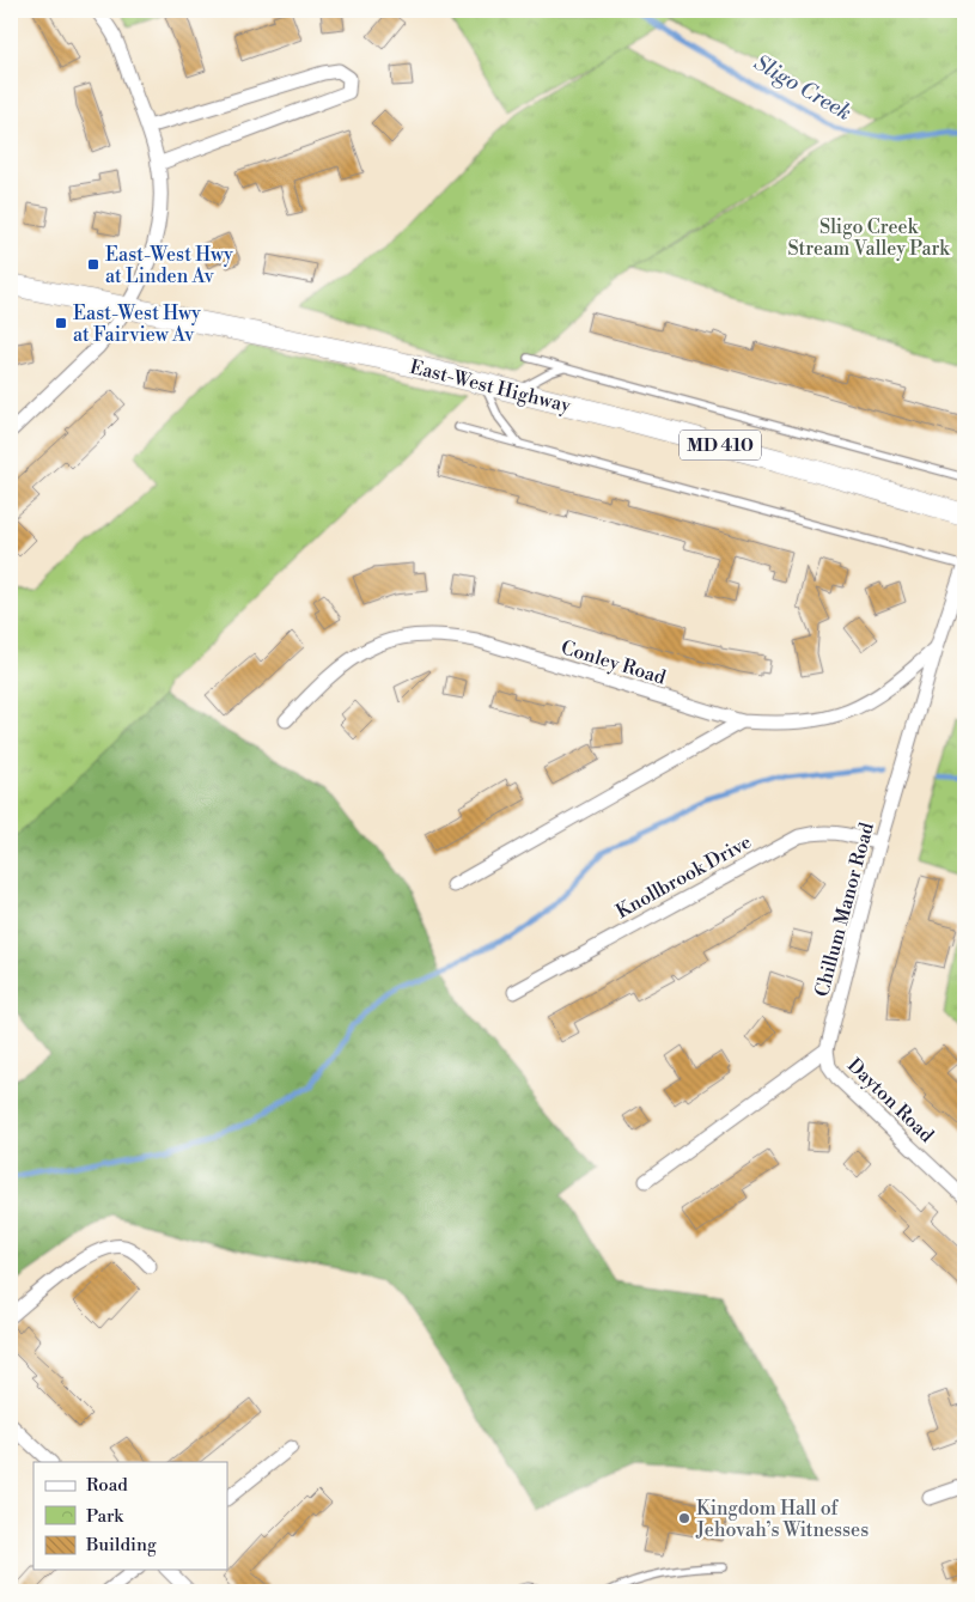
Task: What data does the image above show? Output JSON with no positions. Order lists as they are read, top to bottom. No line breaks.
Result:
{"streets":{"main road":["East-West Highway","MD 410"],"street":["Conley Road","Knollbrook Drive","Chillum Manor Road","Dayton Road"]},"crossings":[["Conley Road","Chillum Manor Road"],["Knollbrook Drive","Chillum Manor Road"],["Chillum Manor Road","Dayton Road"]],"water":["Sligo Creek"],"parks":["Sligo Creek Stream Valley Park"],"places":{"transit":["East-West Hwy at Linden Av","East-West Hwy at Fairview Av"],"other":["Kingdom Hall of Jehovah’s Witnesses"]},"legend":["Road","Park","Building"]}
